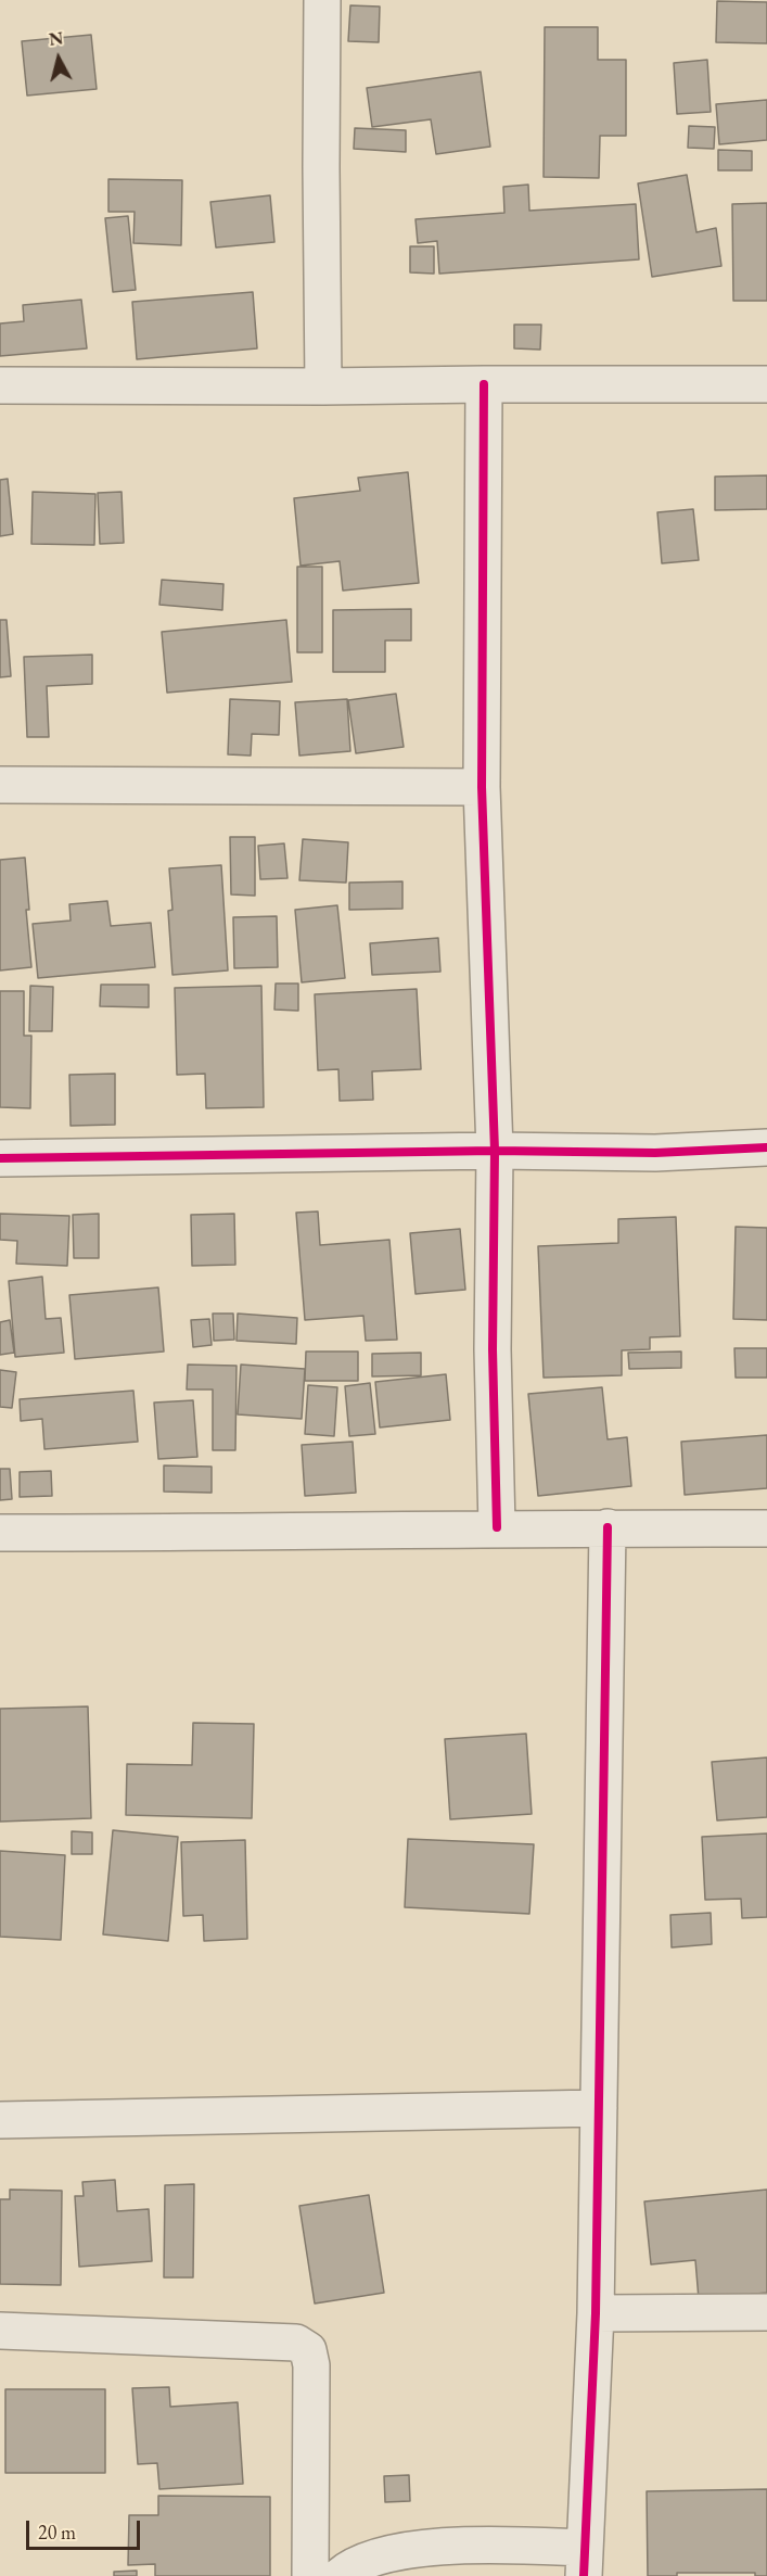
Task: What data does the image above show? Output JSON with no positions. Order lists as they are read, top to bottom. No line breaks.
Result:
{"scale_bar":"20 m","north":"top"}
